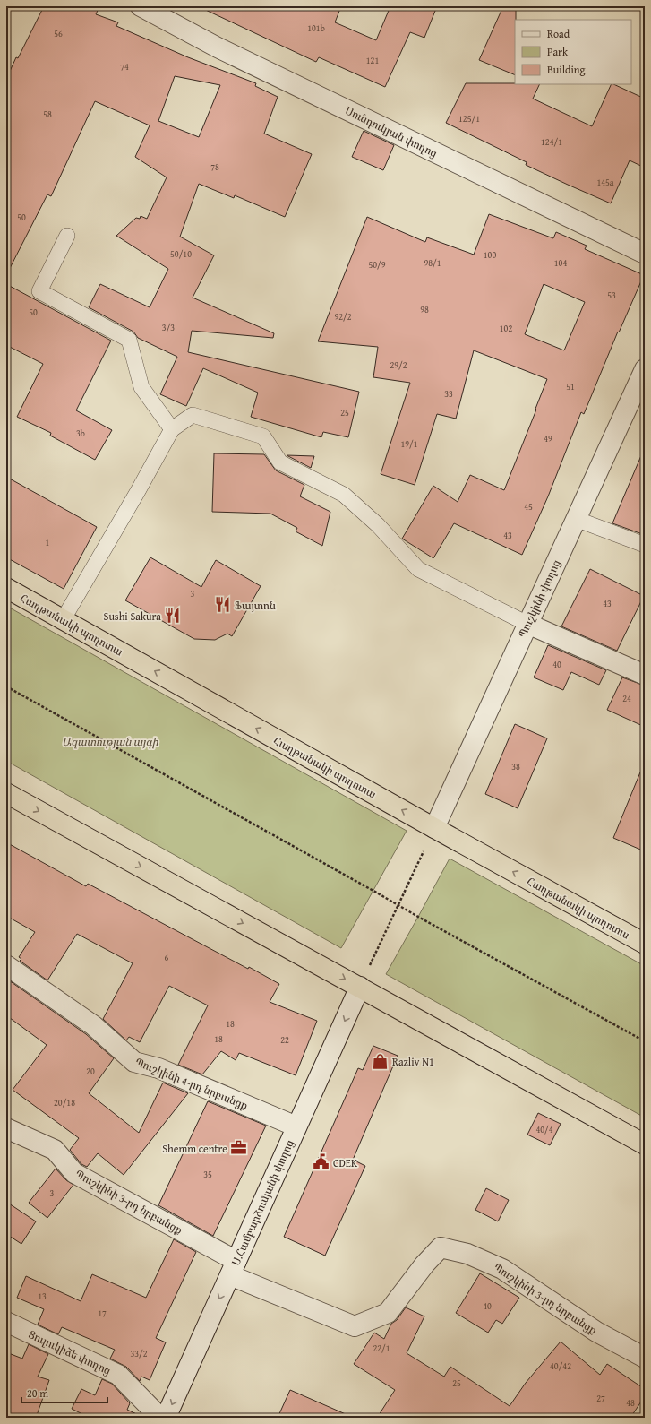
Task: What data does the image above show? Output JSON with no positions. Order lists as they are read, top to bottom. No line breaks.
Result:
{"streets":{"highway":["Հաղթանակի պողոտա"],"street":["Սունդուկյան փողոց","Պուշկինի փողոց","Պուշկինի 4-րդ նրբանցք","Պուշկինի 3-րդ նրբանցք","Ս.Համբարձումյանի փողոց","Ցուլուկիձե փողոց"]},"crossings":[["Պուշկինի փողոց","Հաղթանակի պողոտա"],["Պուշկինի 4-րդ նրբանցք","Ս.Համբարձումյանի փողոց"],["Պուշկինի 3-րդ նրբանցք","Ս.Համբարձումյանի փողոց"]],"one_way":["Ս.Համբարձումյանի փողոց"],"parks":["Ազատության այգի"],"places":{"restaurant":["Ֆայտոն","Sushi Sakura"],"shop":["Razliv N1"],"office":["Shemm centre"],"public building":["CDEK"]},"house_numbers":["101b","56","121","74","58","125/1","124/1","78","145a","50","50/10","100","98/1","104","50/9","53","98","50","92/2","3/3","102","29/2","51","33","25","3b","49","19/1","45","43","1","3","43","40","24","38","6","18","18","22","20","20/18","40/4","35","3","13","40","17","22/1","33/2","40/42","25","27","48"],"legend":["Road","Park","Building"],"scale_bar":"20 m"}
